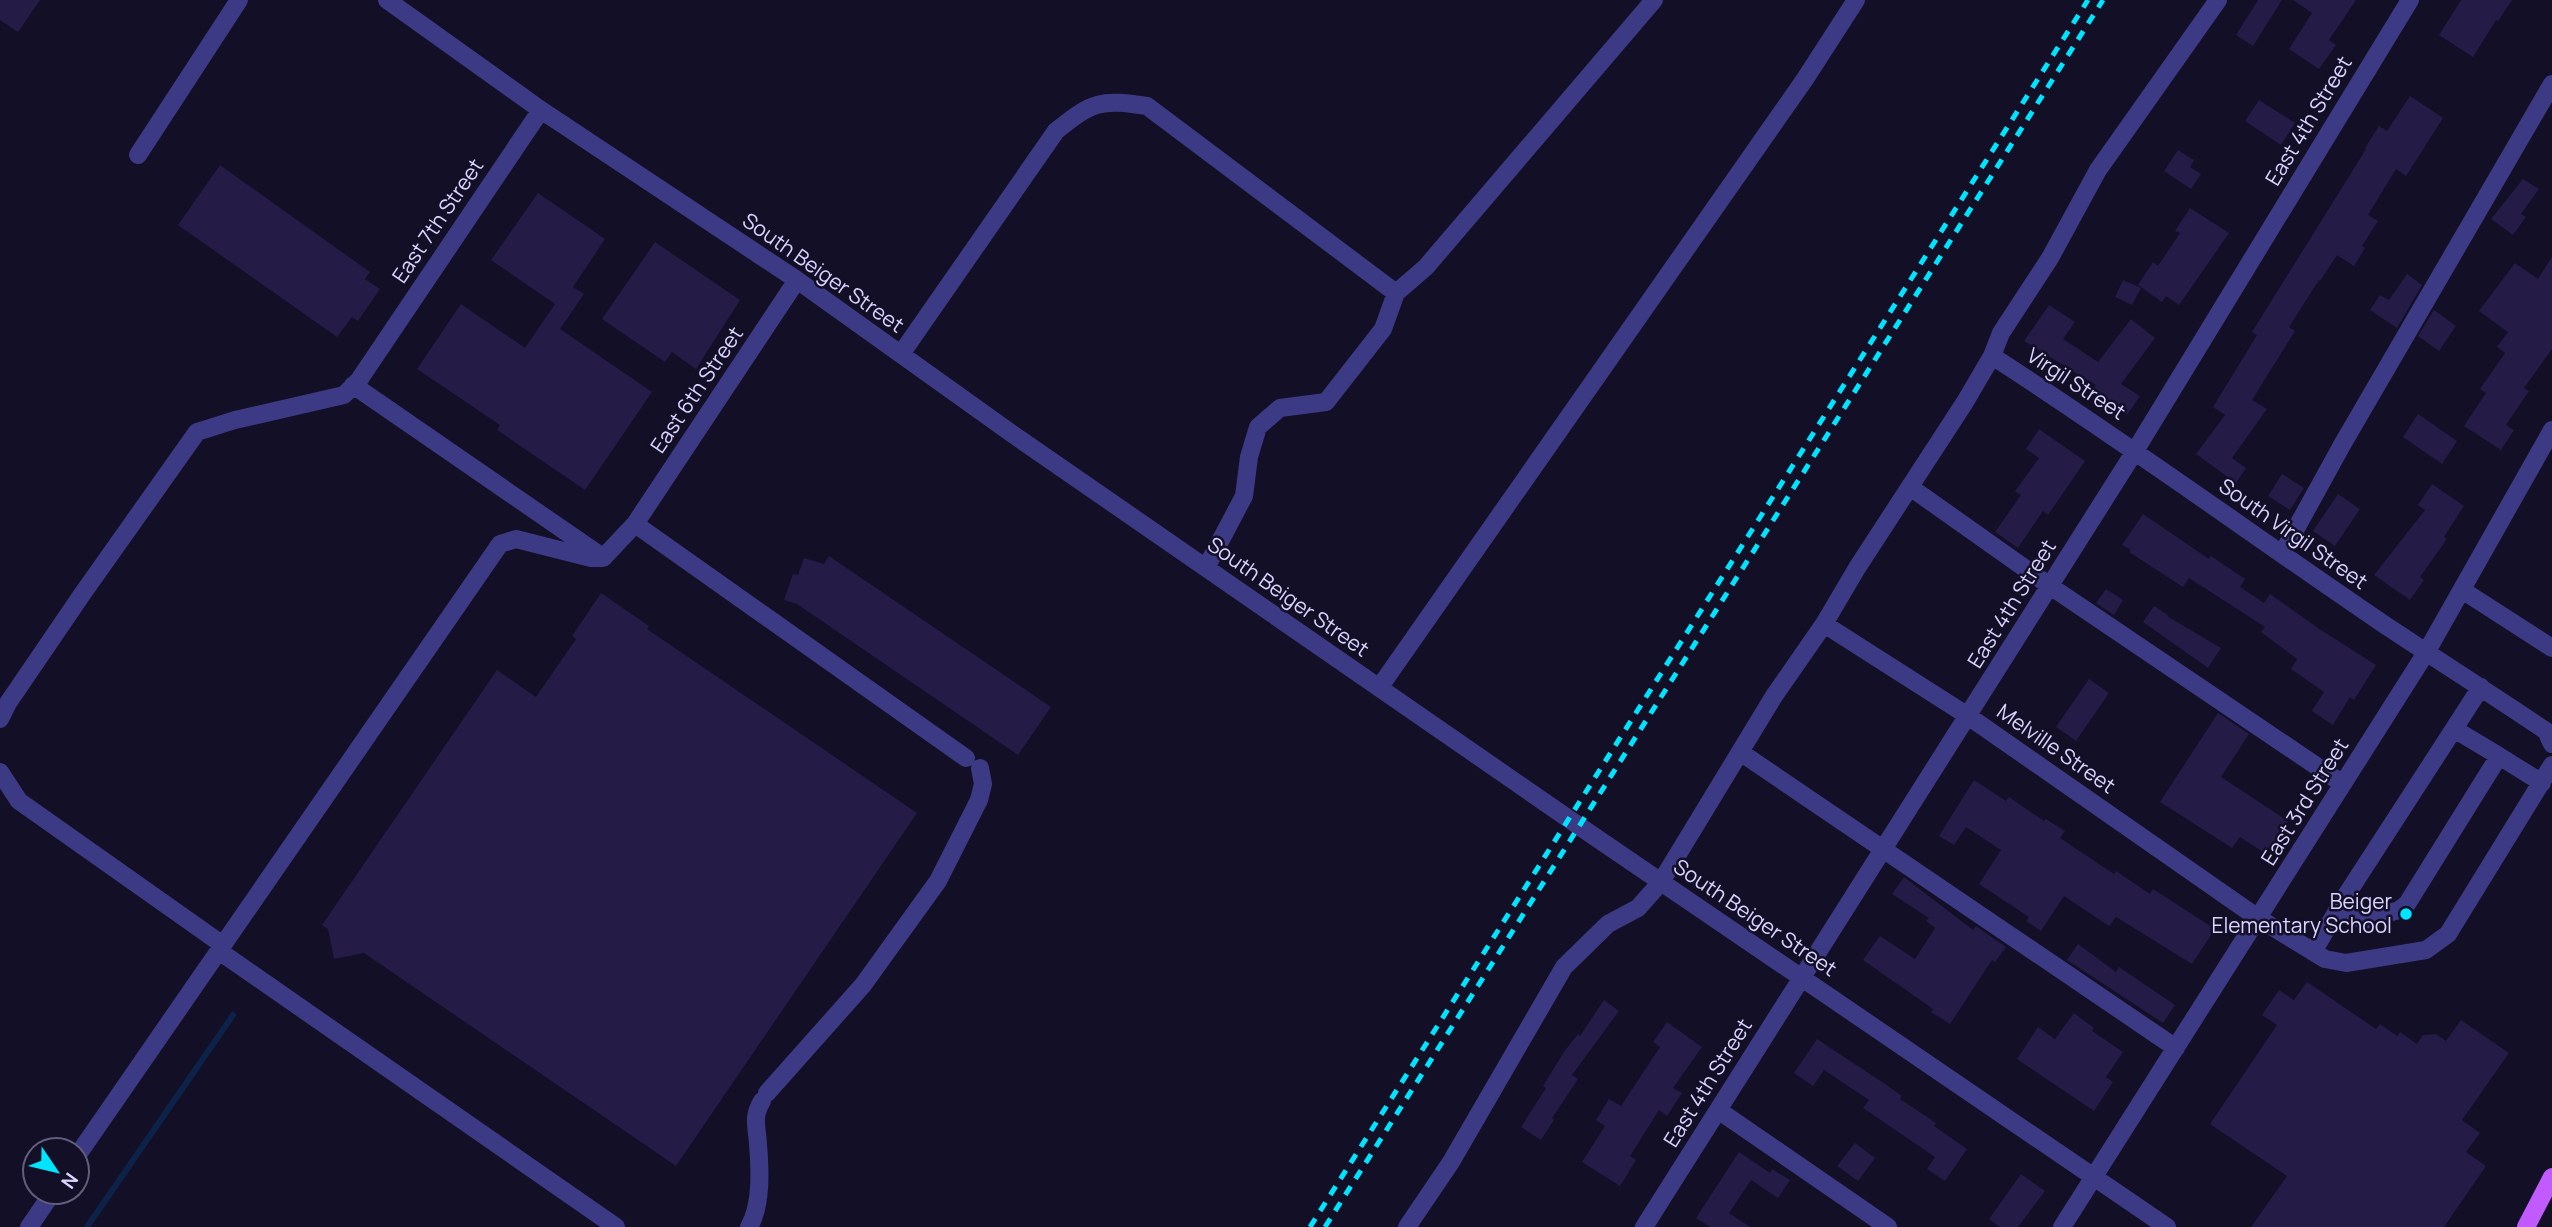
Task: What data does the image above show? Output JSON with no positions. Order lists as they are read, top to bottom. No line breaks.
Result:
{"streets":{"street":["East 4th Street","East 7th Street","South Beiger Street","Virgil Street","East 6th Street","South Virgil Street","Melville Street","East 3rd Street"]},"crossings":[["East 4th Street","South Beiger Street"],["East 4th Street","Virgil Street"],["East 4th Street","South Virgil Street"],["East 4th Street","Melville Street"],["East 7th Street","South Beiger Street"],["South Beiger Street","East 6th Street"],["South Beiger Street","East 3rd Street"],["Virgil Street","South Virgil Street"],["South Virgil Street","East 3rd Street"],["Melville Street","East 3rd Street"]],"places":["Beiger Elementary School"],"north":"bottom right"}
